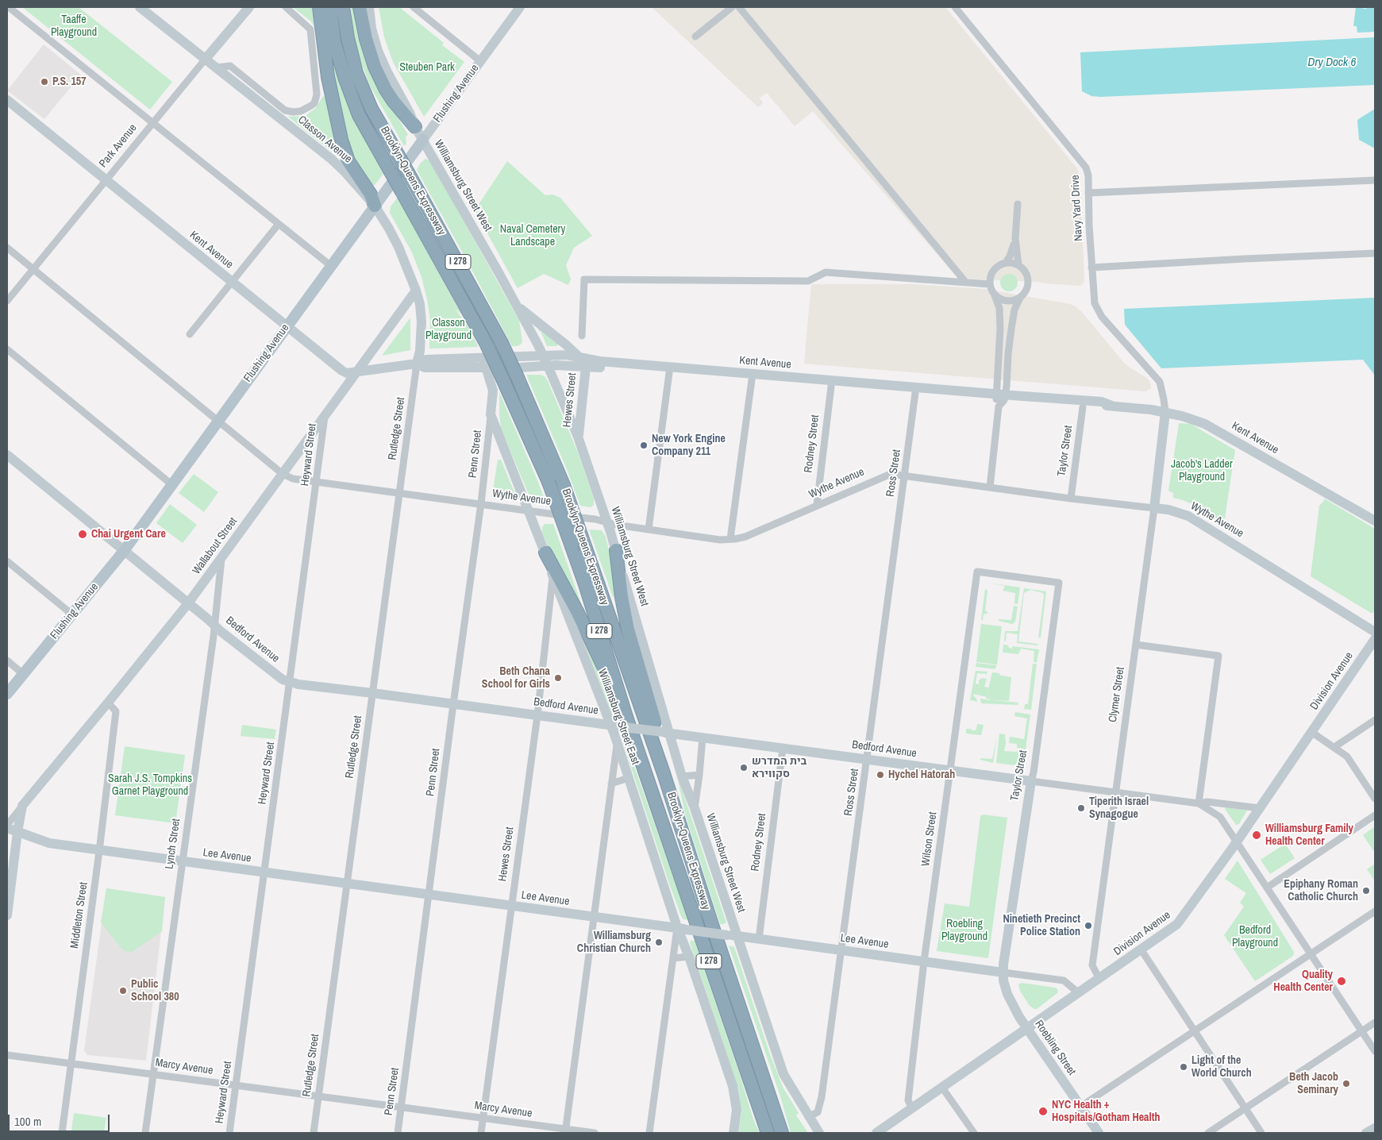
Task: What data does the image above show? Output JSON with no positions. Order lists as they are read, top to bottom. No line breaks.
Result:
{"streets":{"highway":["Brooklyn-Queens Expressway","I 278"],"main road":["Flushing Avenue","Classon Avenue","Park Avenue","Williamsburg Street West","Kent Avenue","Hewes Street","Taylor Street","Wythe Avenue","Wallabout Street","Bedford Avenue","Division Avenue","Clymer Street","Williamsburg Street East","Lee Avenue","Roebling Street"],"street":["Navy Yard Drive","Rutledge Street","Rodney Street","Penn Street","Heyward Street","Ross Street","Wilson Street","Lynch Street","Middleton Street","Marcy Avenue"]},"crossings":[["Flushing Avenue","Classon Avenue"],["Flushing Avenue","Williamsburg Street West"],["Flushing Avenue","Kent Avenue"],["Flushing Avenue","Bedford Avenue"],["Classon Avenue","Park Avenue"],["Classon Avenue","Kent Avenue"],["Classon Avenue","Rutledge Street"],["Classon Avenue","Wallabout Street"],["Park Avenue","Kent Avenue"],["Williamsburg Street West","Kent Avenue"],["Williamsburg Street West","Hewes Street"],["Williamsburg Street West","Ross Street"],["Williamsburg Street West","Wythe Avenue"],["Williamsburg Street West","Bedford Avenue"],["Williamsburg Street West","Lee Avenue"],["Navy Yard Drive","Kent Avenue"],["Navy Yard Drive","Clymer Street"],["Kent Avenue","Hewes Street"],["Kent Avenue","Rutledge Street"],["Kent Avenue","Rodney Street"],["Kent Avenue","Taylor Street"],["Kent Avenue","Ross Street"],["Kent Avenue","Wallabout Street"],["Kent Avenue","Clymer Street"],["Kent Avenue","Williamsburg Street East"],["Hewes Street","Bedford Avenue"],["Hewes Street","Williamsburg Street East"],["Hewes Street","Lee Avenue"],["Hewes Street","Marcy Avenue"],["Rutledge Street","Wythe Avenue"],["Rutledge Street","Bedford Avenue"],["Rutledge Street","Lee Avenue"],["Rutledge Street","Marcy Avenue"],["Rodney Street","Wythe Avenue"],["Rodney Street","Bedford Avenue"],["Rodney Street","Lee Avenue"],["Taylor Street","Wythe Avenue"],["Taylor Street","Bedford Avenue"],["Taylor Street","Wilson Street"],["Taylor Street","Lee Avenue"],["Taylor Street","Roebling Street"],["Penn Street","Wythe Avenue"],["Penn Street","Bedford Avenue"],["Penn Street","Williamsburg Street East"],["Penn Street","Lee Avenue"],["Penn Street","Marcy Avenue"],["Heyward Street","Wythe Avenue"],["Heyward Street","Wallabout Street"],["Heyward Street","Bedford Avenue"],["Heyward Street","Lee Avenue"],["Heyward Street","Marcy Avenue"],["Ross Street","Wythe Avenue"],["Ross Street","Bedford Avenue"],["Ross Street","Lee Avenue"],["Wythe Avenue","Wallabout Street"],["Wythe Avenue","Clymer Street"],["Wythe Avenue","Williamsburg Street East"],["Wallabout Street","Bedford Avenue"],["Wallabout Street","Lynch Street"],["Wallabout Street","Lee Avenue"],["Wallabout Street","Middleton Street"],["Bedford Avenue","Division Avenue"],["Bedford Avenue","Clymer Street"],["Bedford Avenue","Williamsburg Street East"],["Bedford Avenue","Wilson Street"],["Bedford Avenue","Lynch Street"],["Division Avenue","Clymer Street"],["Division Avenue","Wilson Street"],["Division Avenue","Lee Avenue"],["Division Avenue","Roebling Street"],["Williamsburg Street East","Lee Avenue"],["Wilson Street","Lee Avenue"],["Lynch Street","Lee Avenue"],["Lynch Street","Marcy Avenue"],["Lee Avenue","Middleton Street"],["Lee Avenue","Roebling Street"],["Middleton Street","Marcy Avenue"]],"water":["Dry Dock 6"],"parks":["Taaffe Playground","Steuben Park","Naval Cemetery Landscape","Classon Playground","Jacob's Ladder Playground","Sarah J.S. Tompkins Garnet Playground","Roebling Playground","Bedford Playground"],"places":["P.S. 157","New York Engine Company 211","Chai Urgent Care","Beth Chana School for Girls","בית המדרש סקווירא","Hychel Hatorah","Tiperith Israel Synagogue","Williamsburg Family Health Center","Epiphany Roman Catholic Church","Ninetieth Precinct Police Station","Williamsburg Christian Church","Quality Health Center","Public School 380","Light of the World Church","Beth Jacob Seminary","NYC Health + Hospitals/Gotham Health"],"scale_bar":"100 m"}
